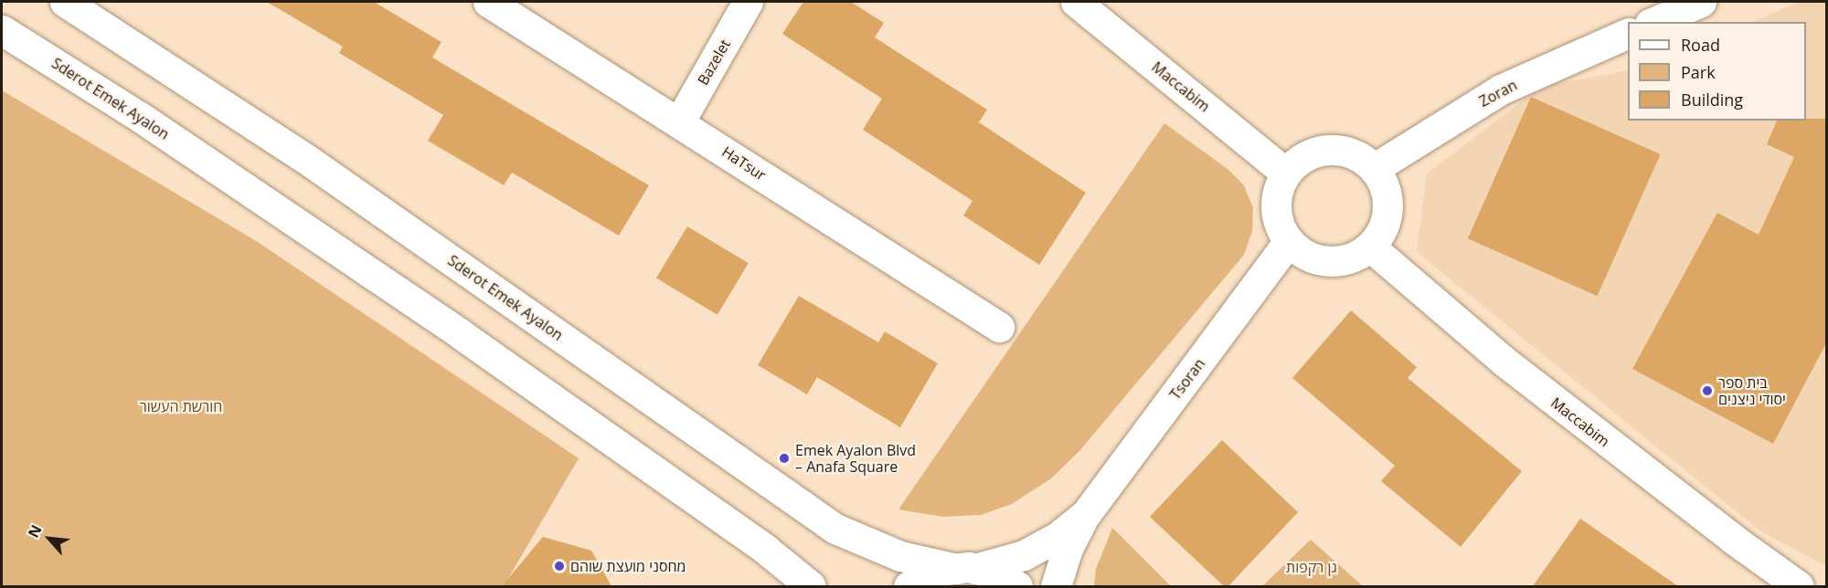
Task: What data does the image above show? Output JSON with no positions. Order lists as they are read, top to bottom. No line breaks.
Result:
{"streets":{"street":["Bazelet","Maccabim","Zoran","Sderot Emek Ayalon","HaTsur","Tsoran"]},"crossings":[["Bazelet","HaTsur"],["Maccabim","Zoran"],["Maccabim","Tsoran"],["Zoran","Tsoran"],["Sderot Emek Ayalon","Tsoran"]],"parks":["חורשת העשור","גן רקפות"],"places":["בית ספר יסודי ניצנים","Emek Ayalon Blvd – Anafa Square","מחסני מועצת שוהם"],"legend":["Road","Park","Building"],"north":"top left"}
